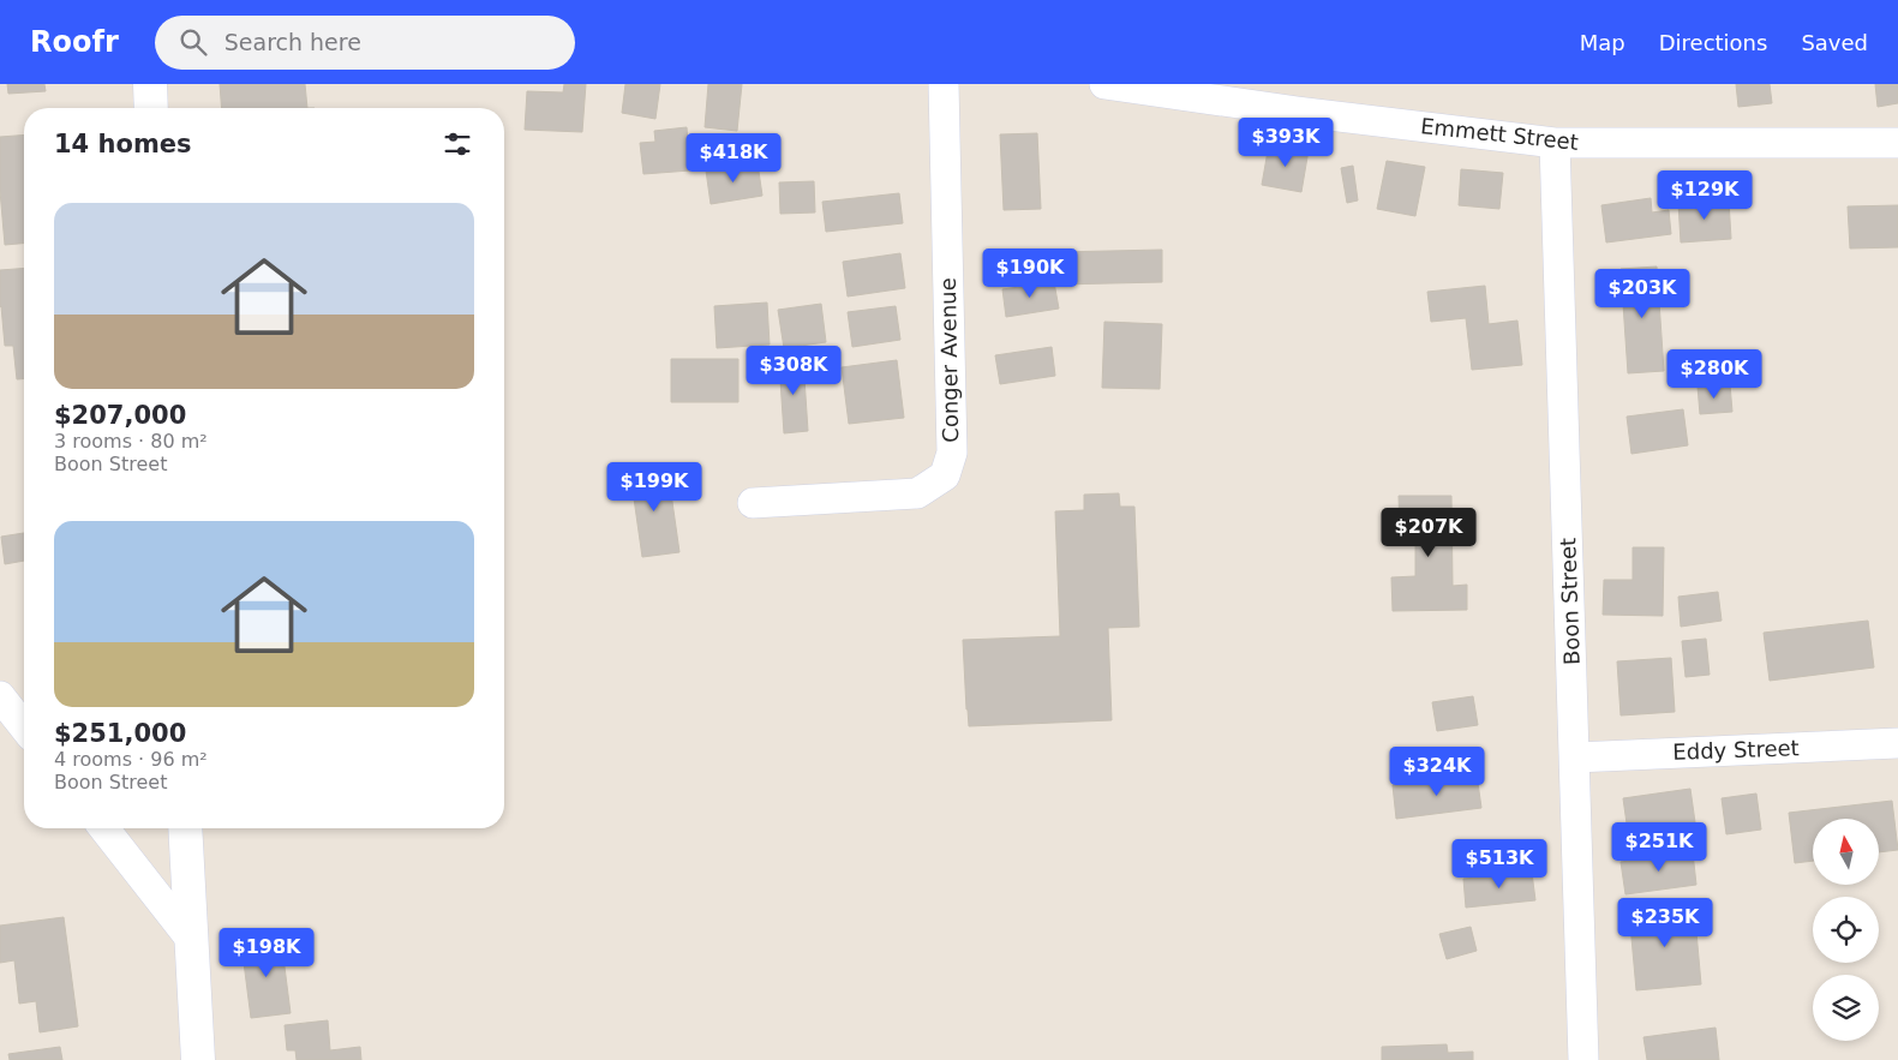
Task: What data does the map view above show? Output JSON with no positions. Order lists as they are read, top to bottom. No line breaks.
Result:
{"streets":{"street":["Emmett Street","Conger Avenue","Boon Street","Eddy Street"]},"crossings":[["Emmett Street","Boon Street"],["Boon Street","Eddy Street"]],"north":"top","page":{"header":"Roofr","search":"Search here","nav":["Map","Directions","Saved"],"heading":"14 homes","price":["$393K","$418K","$129K","$190K","$203K","$308K","$280K","$199K","$207K","$324K","$251K","$513K","$235K","$198K"],"list":[{"name":"$207,000","note":"3 rooms · 80 m² · Boon Street"},{"name":"$251,000","note":"4 rooms · 96 m² · Boon Street"}]}}
